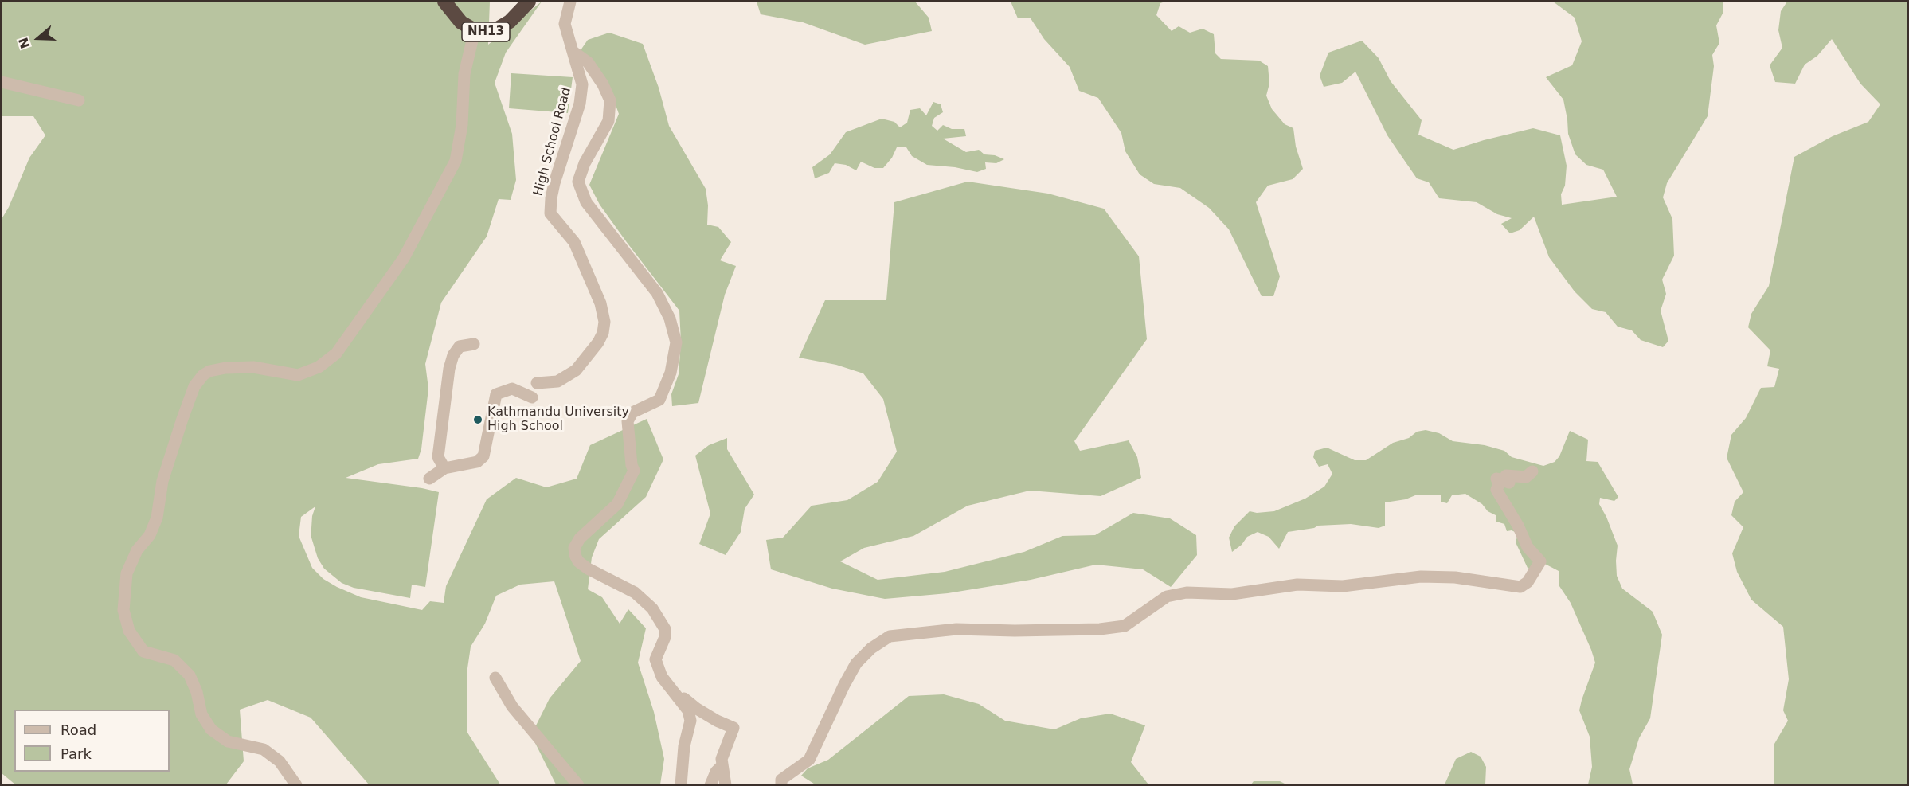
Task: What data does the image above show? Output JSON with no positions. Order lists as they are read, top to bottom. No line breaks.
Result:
{"streets":{"highway":["NH13"],"street":["High School Road"]},"places":["Kathmandu University High School"],"legend":["Road","Park"],"north":"left"}
